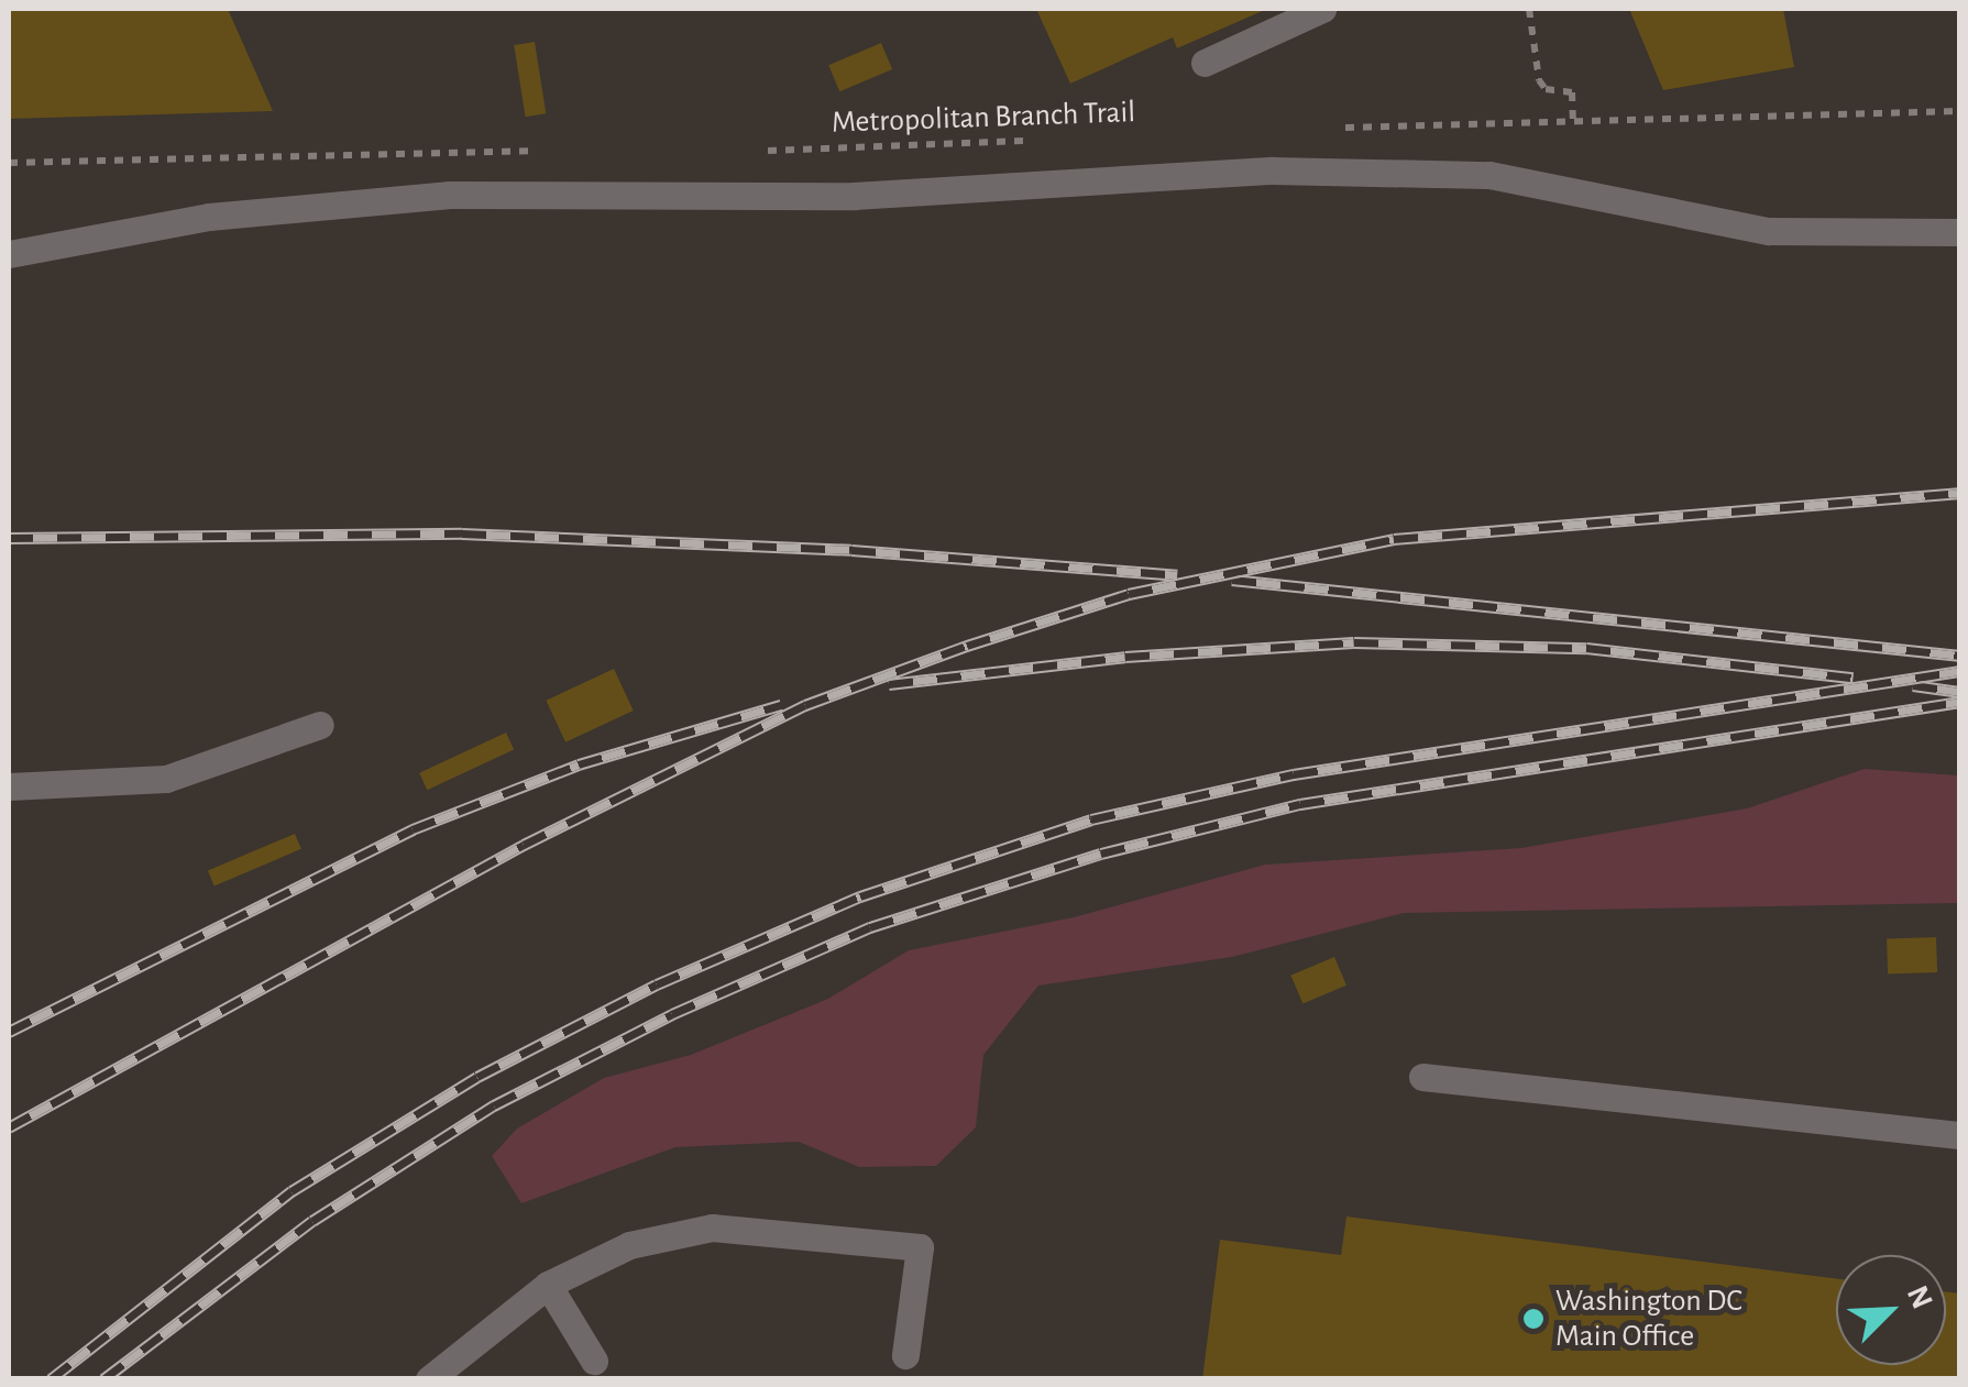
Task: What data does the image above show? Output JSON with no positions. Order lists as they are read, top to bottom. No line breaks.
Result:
{"streets":{"path":["Metropolitan Branch Trail"]},"places":["Washington DC Main Office"],"north":"top right"}
